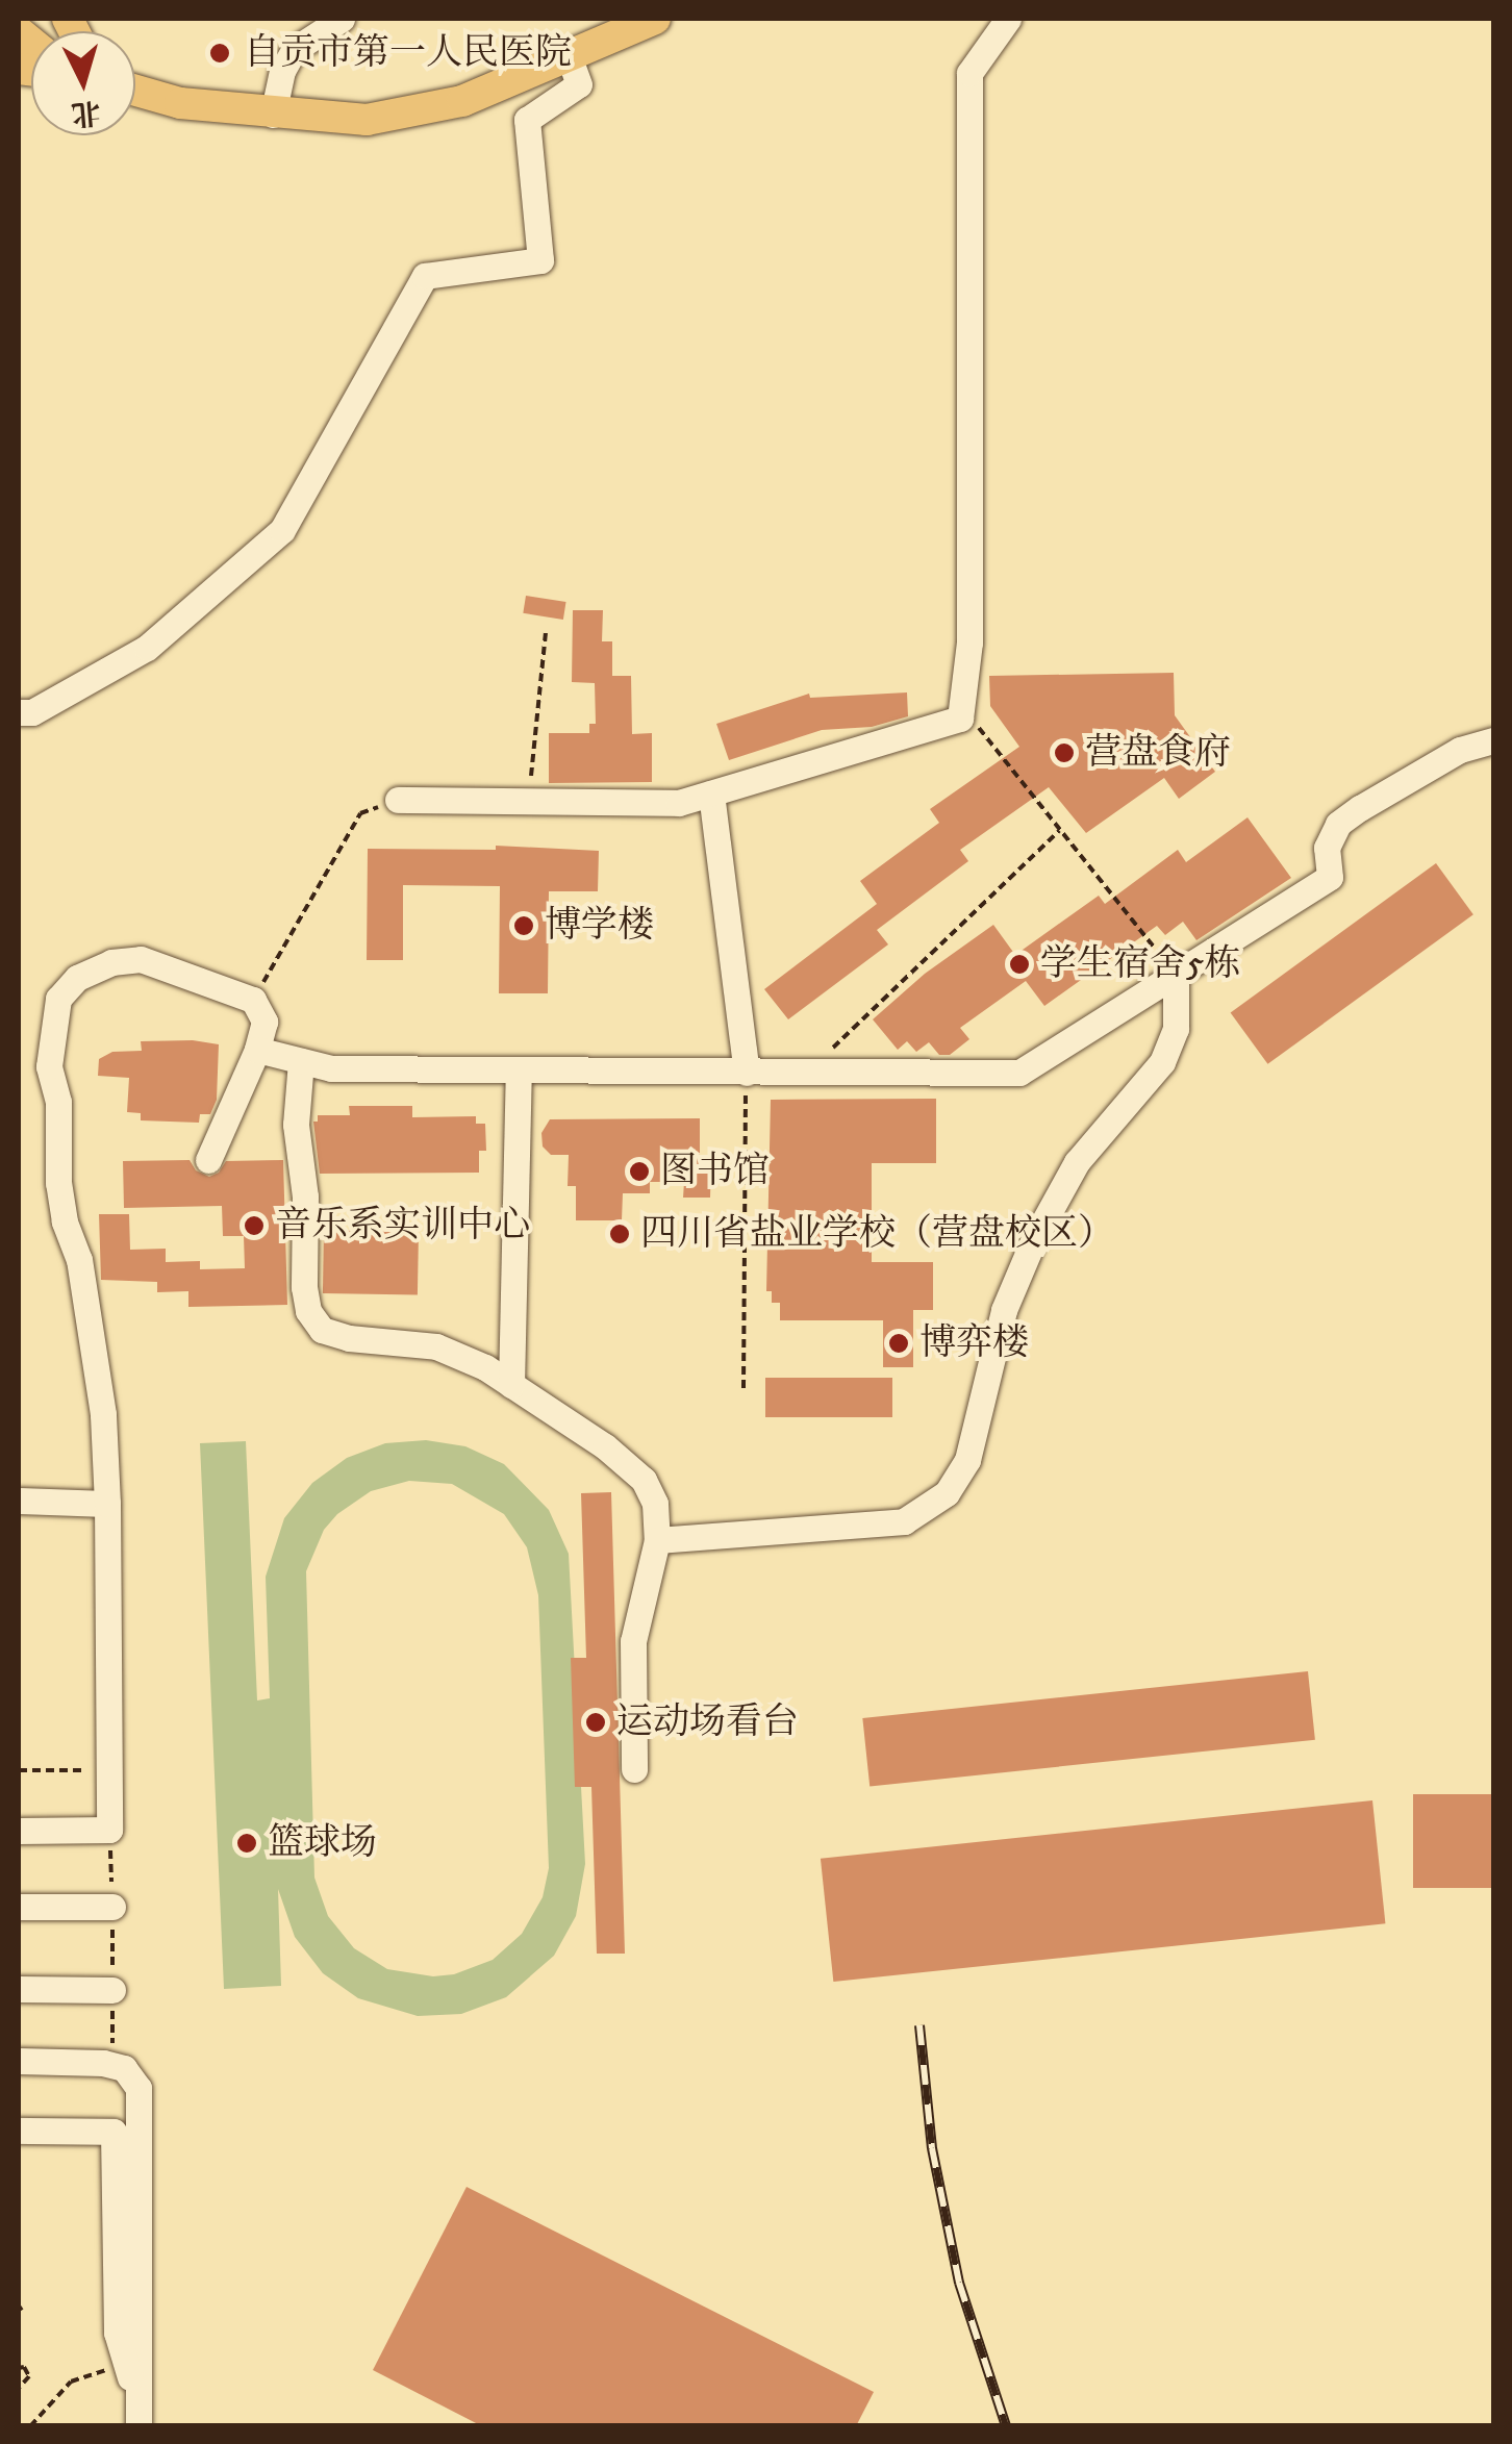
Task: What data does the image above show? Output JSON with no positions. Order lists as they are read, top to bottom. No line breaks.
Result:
{"places":["自贡市第一人民医院","营盘食府","博学楼","学生宿舍5栋","图书馆","音乐系实训中心","四川省盐业学校（营盘校区）","博弈楼","运动场看台","篮球场"],"north":"bottom"}
